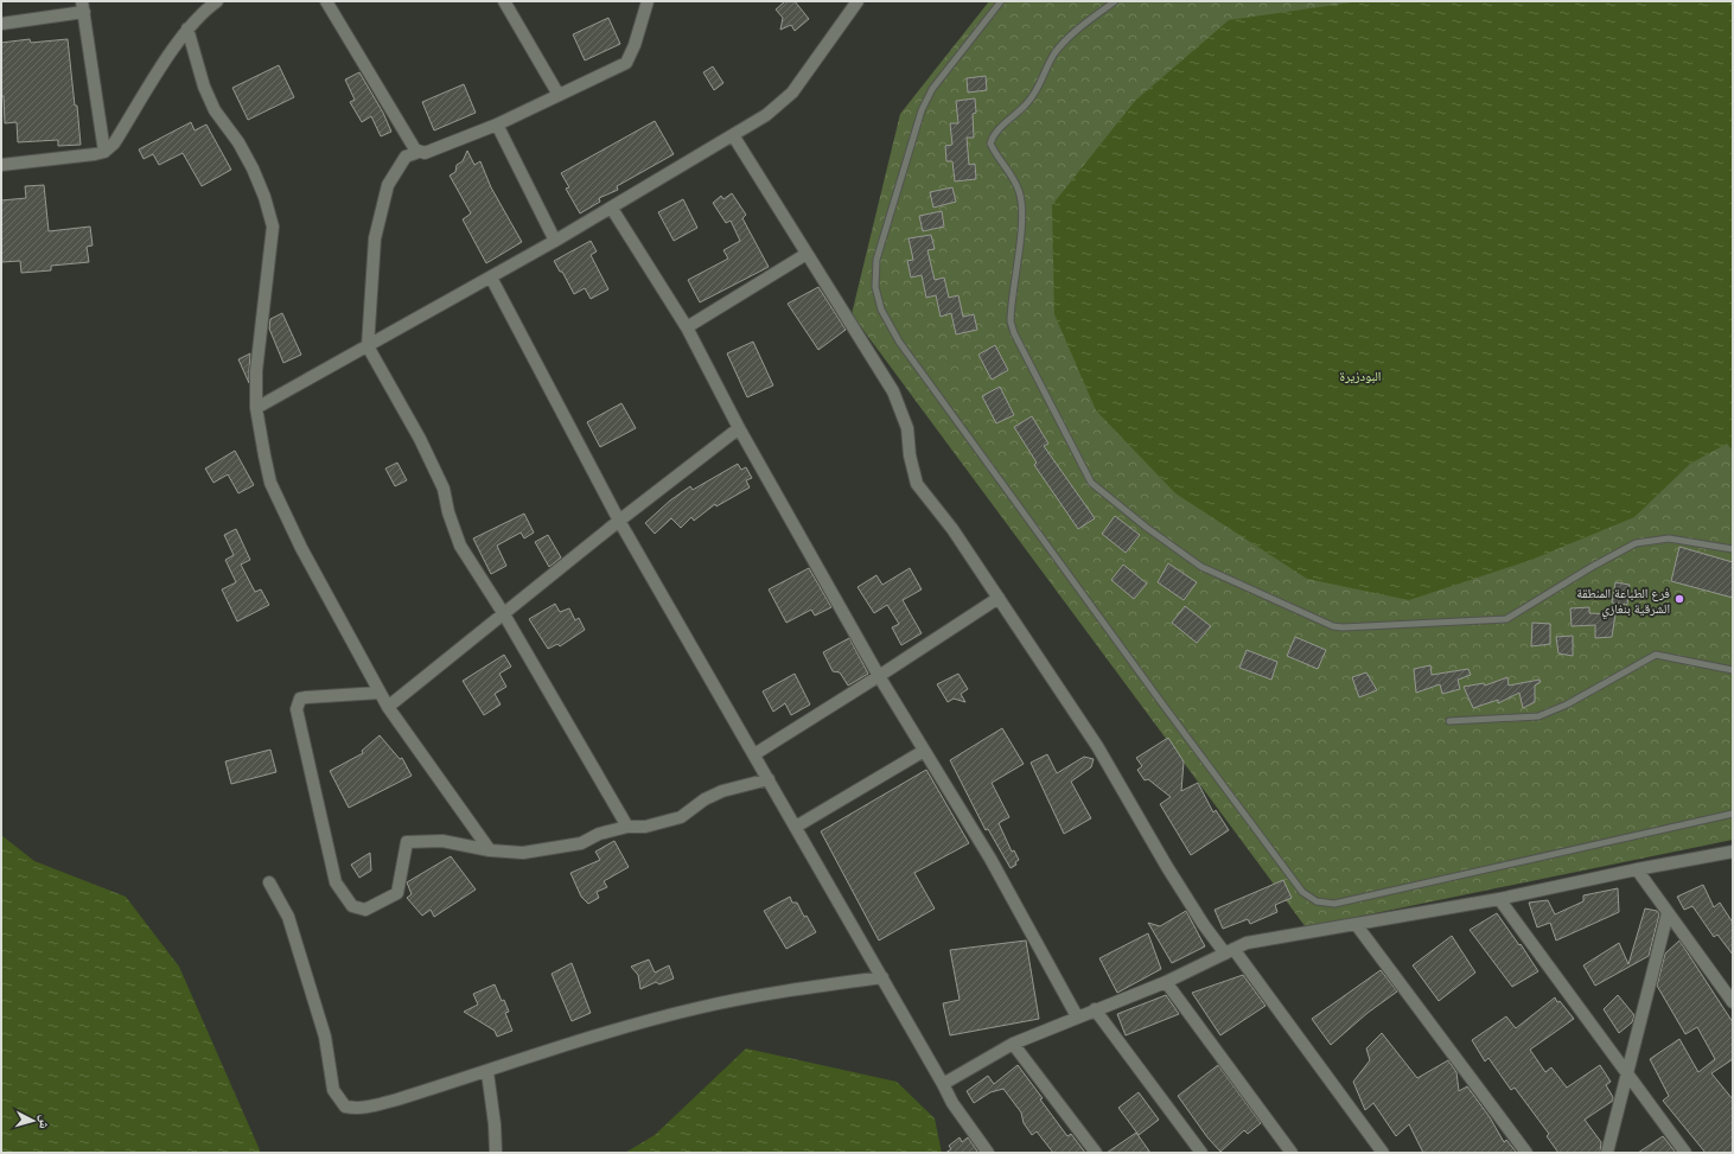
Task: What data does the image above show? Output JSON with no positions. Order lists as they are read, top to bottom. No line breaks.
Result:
{"parks":["البودزيرة"],"places":["فرع الطباعة المنطقة الشرقية بنغازي"],"north":"right"}
